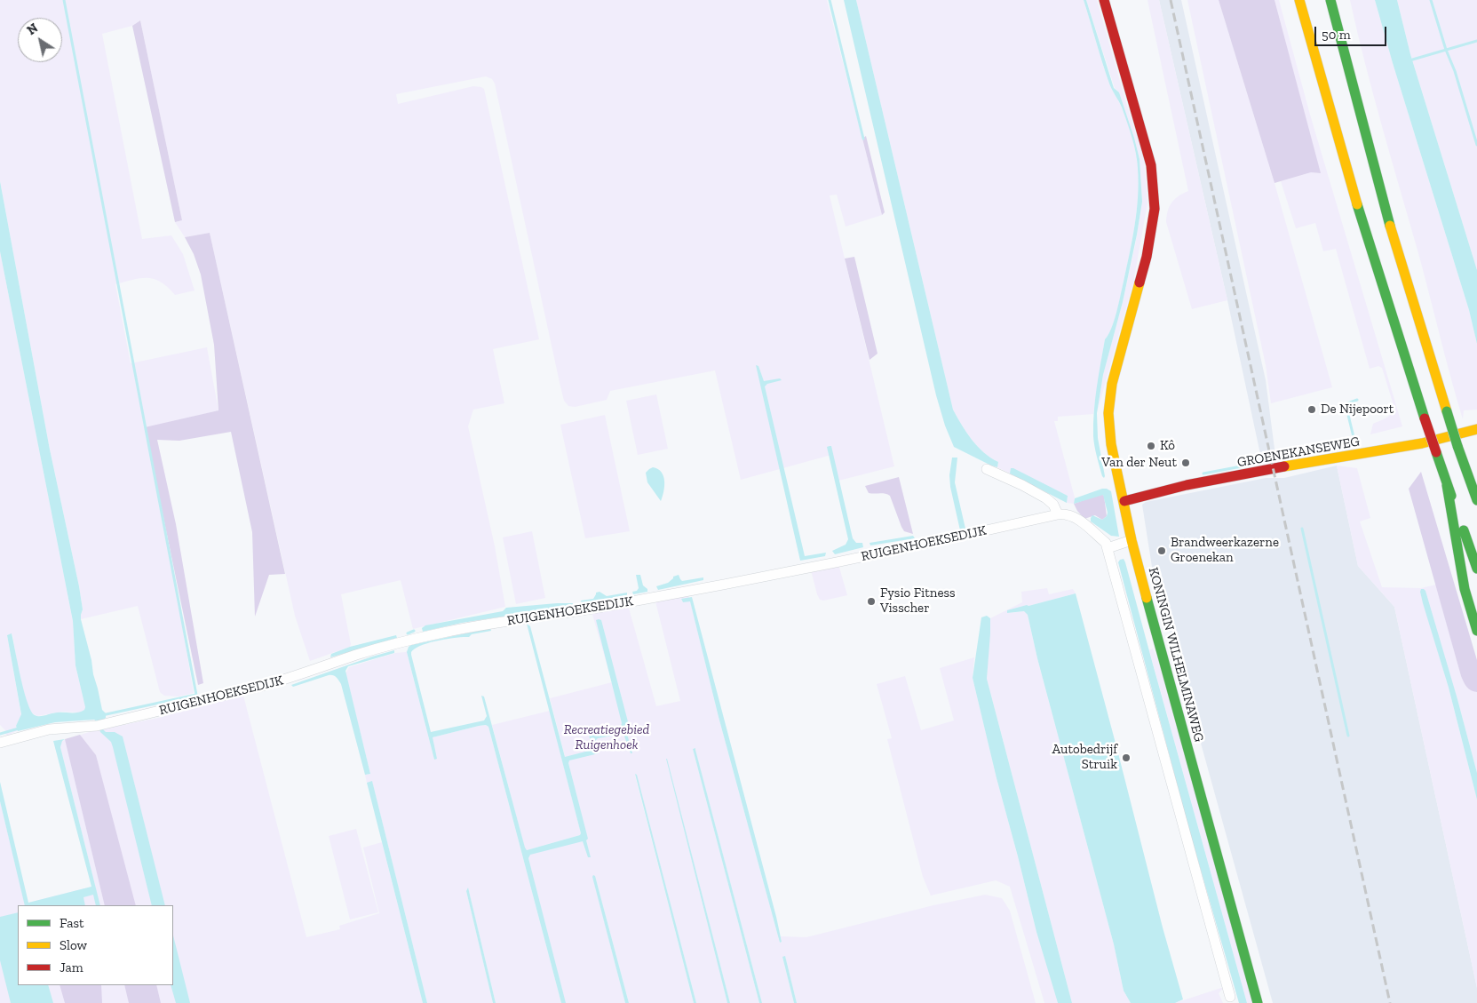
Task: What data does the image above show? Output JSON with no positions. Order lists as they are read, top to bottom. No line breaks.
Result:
{"streets":{"main road":["GROENEKANSEWEG","KONINGIN WILHELMINAWEG"],"street":["RUIGENHOEKSEDIJK"]},"crossings":[["GROENEKANSEWEG","KONINGIN WILHELMINAWEG"]],"parks":["Recreatiegebied Ruigenhoek"],"places":["De Nijepoort","Kô","Van der Neut","Brandweerkazerne Groenekan","Fysio Fitness Visscher","Autobedrijf Struik"],"legend":["Fast","Slow","Jam"],"scale_bar":"50 m","north":"top left"}
